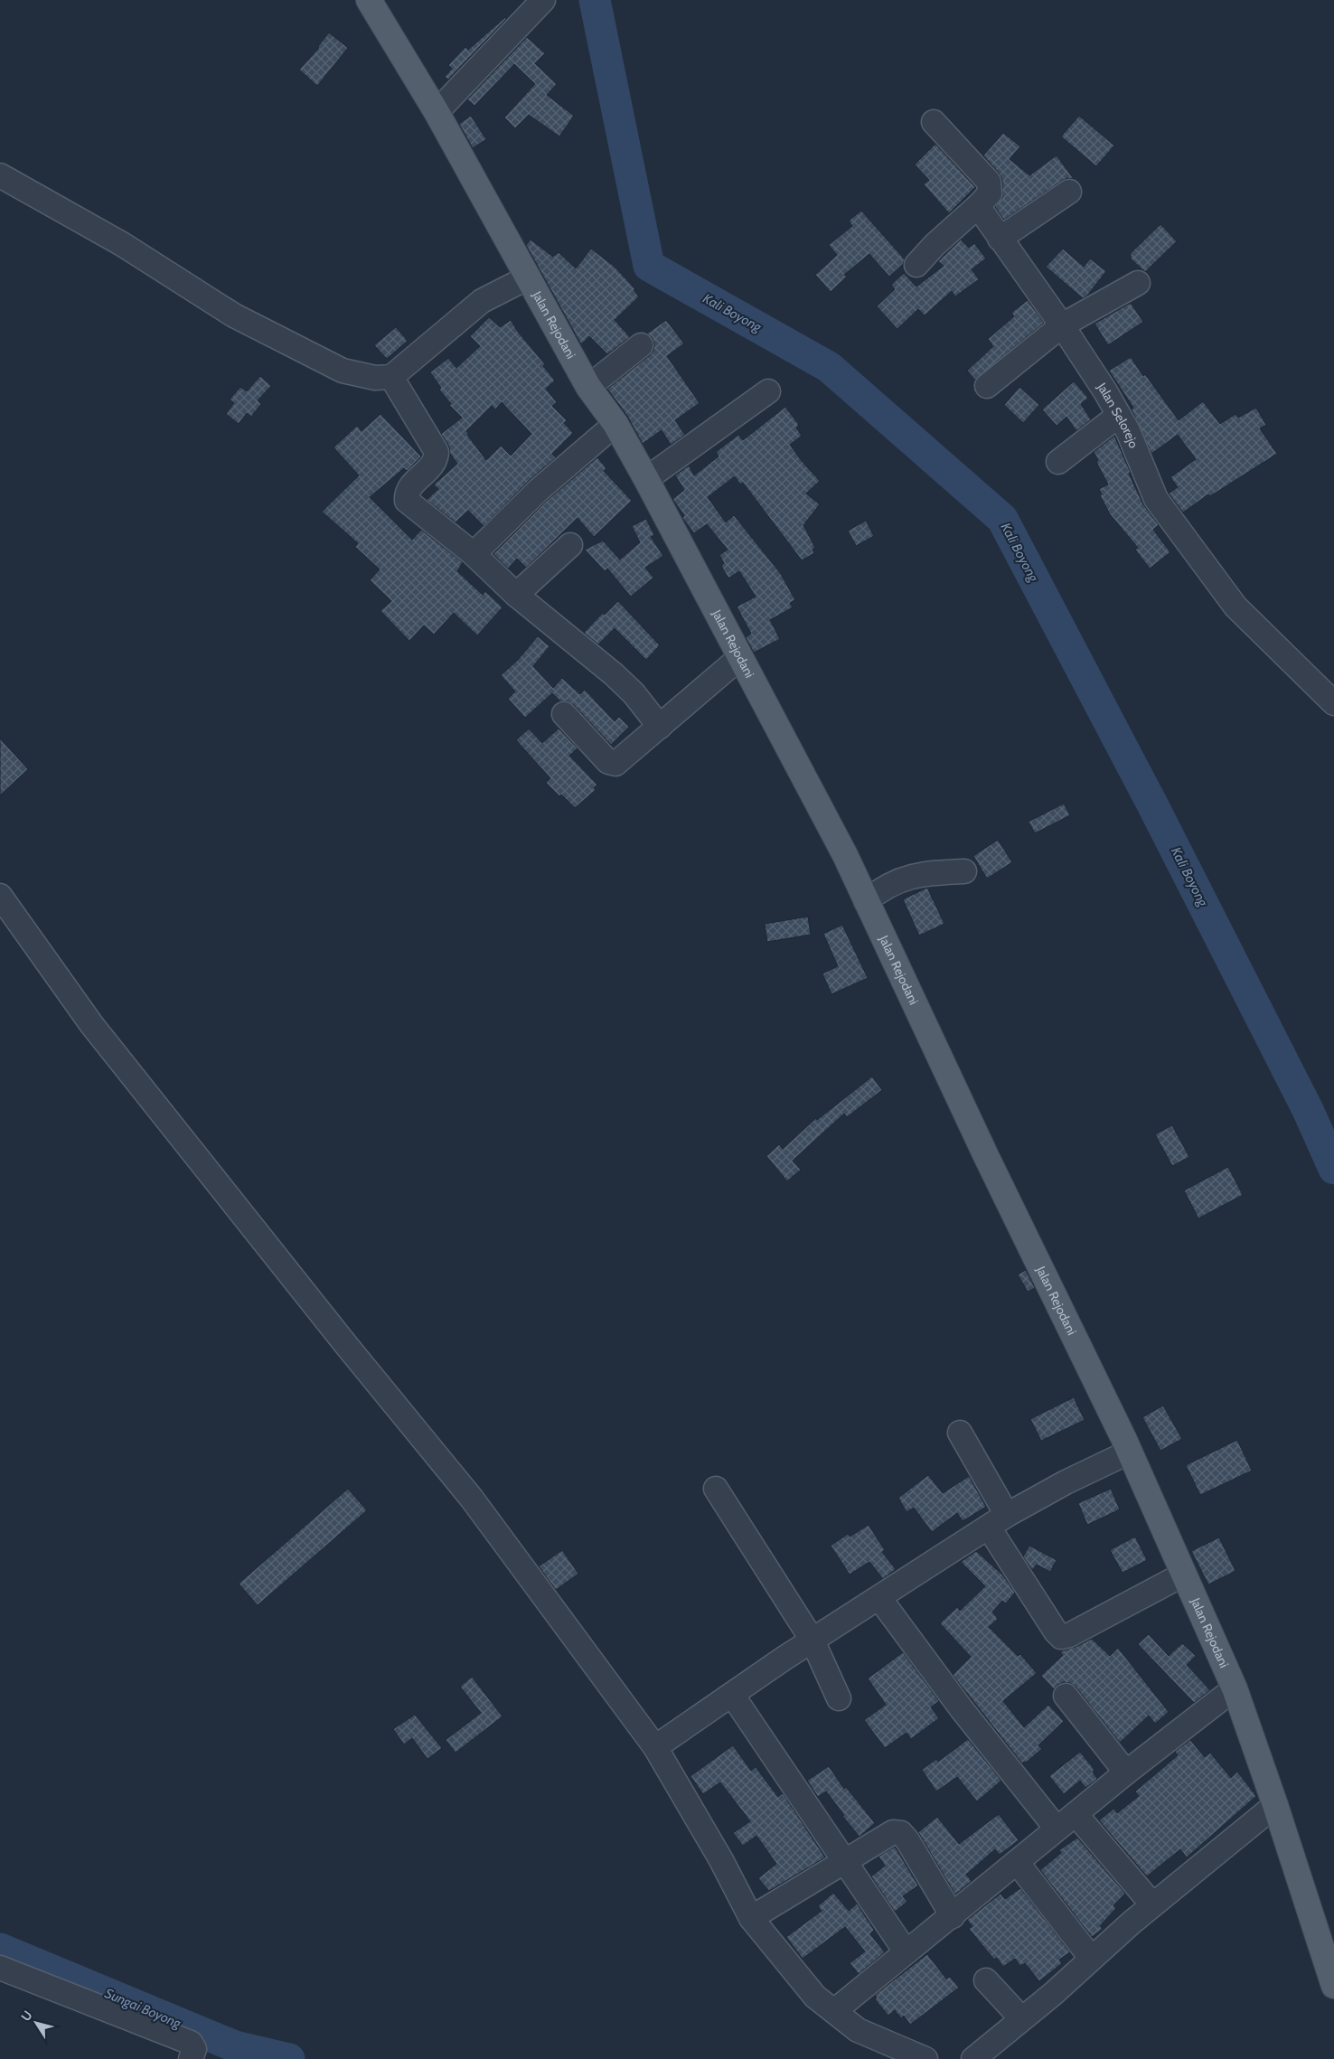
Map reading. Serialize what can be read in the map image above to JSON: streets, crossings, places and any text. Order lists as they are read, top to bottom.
{
  "streets": {
    "main road": ["Jalan Rejodani"],
    "street": ["Jalan Selorejo"]
  },
  "water": ["Kali Boyong", "Sungai Boyong"],
  "north": "top left"
}
